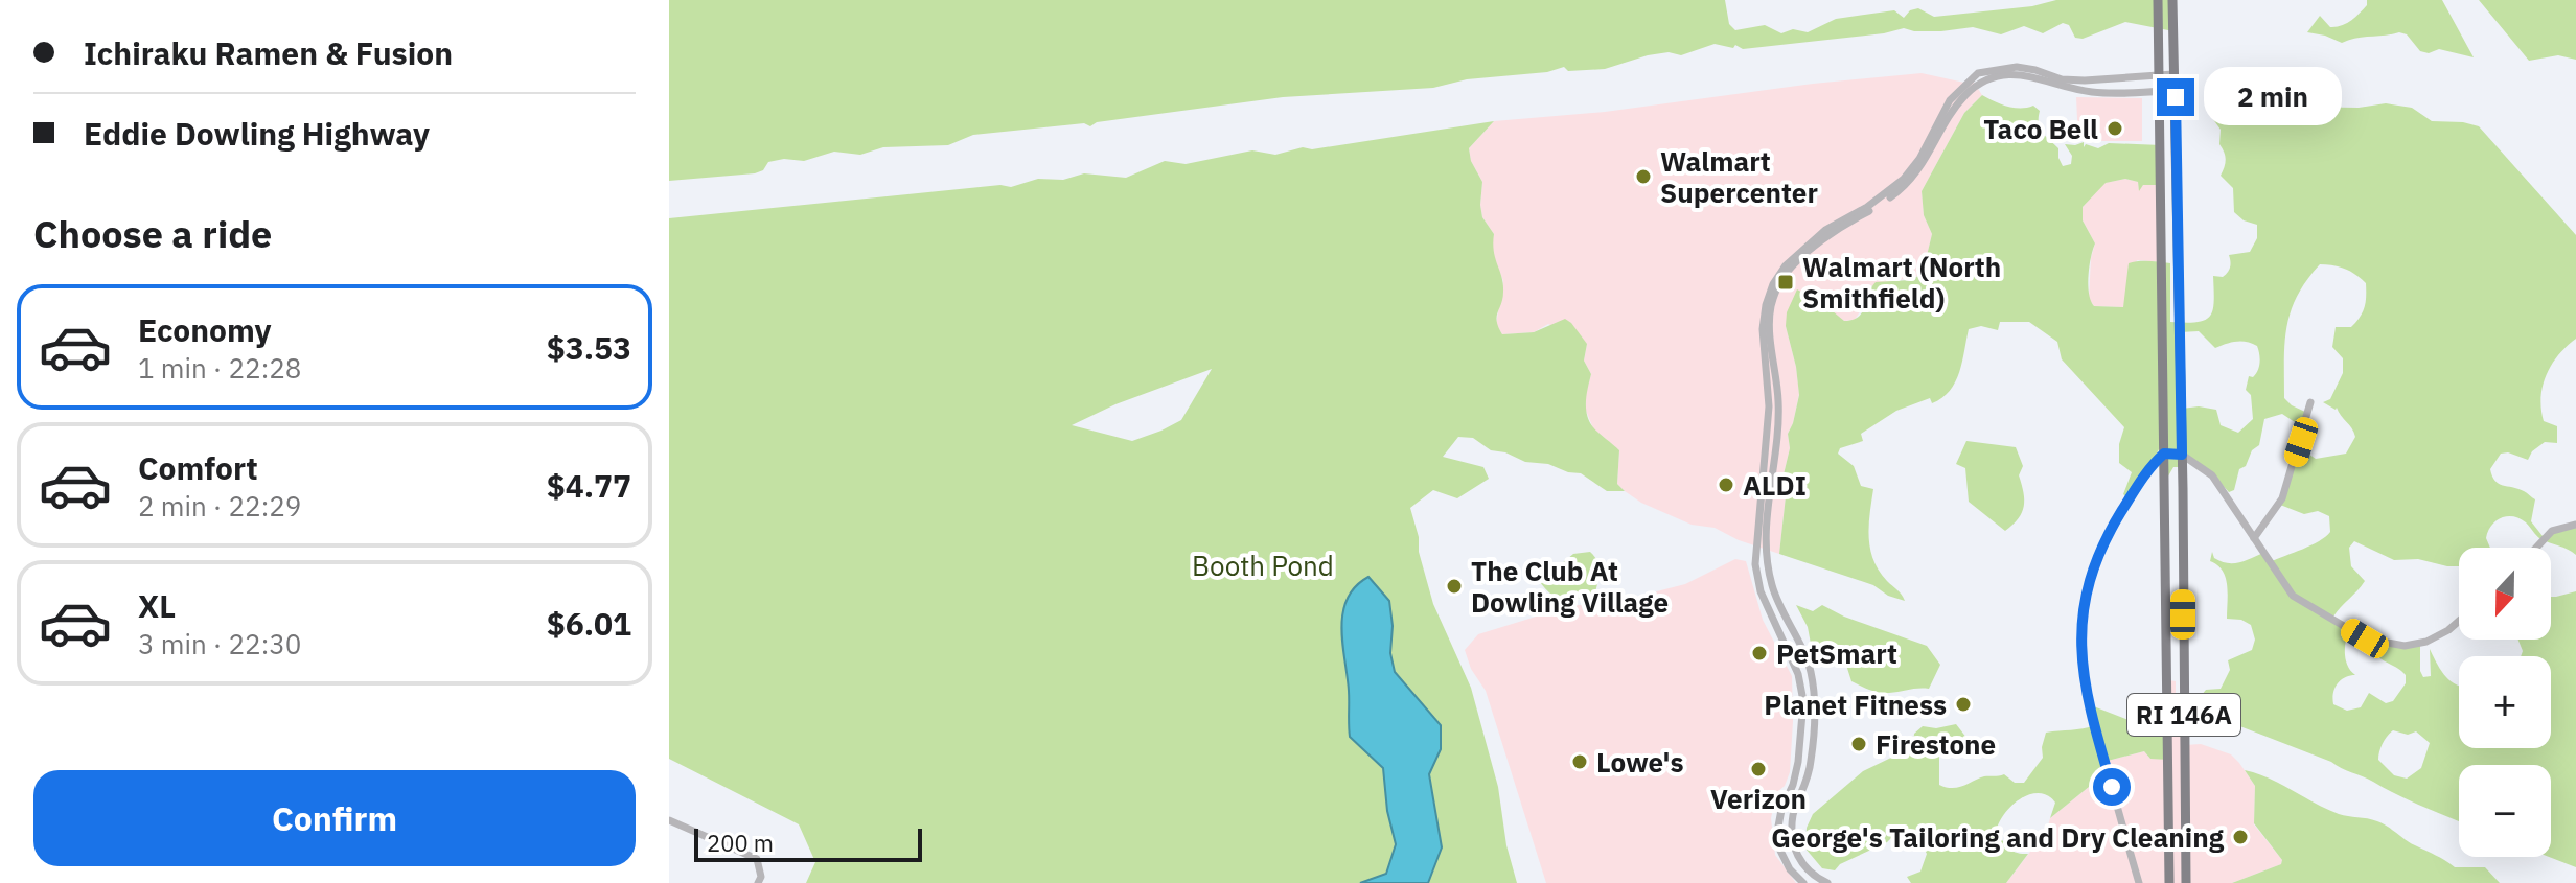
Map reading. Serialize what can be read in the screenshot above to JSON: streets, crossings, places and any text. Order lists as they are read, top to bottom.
{
  "streets": {
    "main road": ["RI 146A"]
  },
  "parks": ["Booth Pond"],
  "places": {
    "other": [
      "Taco Bell",
      "Walmart Supercenter",
      "ALDI",
      "The Club At Dowling Village",
      "PetSmart",
      "Planet Fitness",
      "Firestone",
      "Lowe's",
      "Verizon",
      "George's Tailoring and Dry Cleaning"
    ],
    "transit": ["Walmart (North Smithfield)"]
  },
  "scale_bar": "200 m",
  "north": "bottom",
  "page": {
    "banner": ["Ichiraku Ramen & Fusion", "Eddie Dowling Highway"],
    "bubble": "2 min",
    "heading": "Choose a ride",
    "list": [
      {
        "name": "Economy",
        "note": "1 min · 22:28",
        "value": "$3.53"
      },
      {
        "name": "Comfort",
        "note": "2 min · 22:29",
        "value": "$4.77"
      },
      {
        "name": "XL",
        "note": "3 min · 22:30",
        "value": "$6.01"
      }
    ],
    "map_buttons": ["+", "−"],
    "buttons": "Confirm",
    "scale": "200 m"
  }
}
